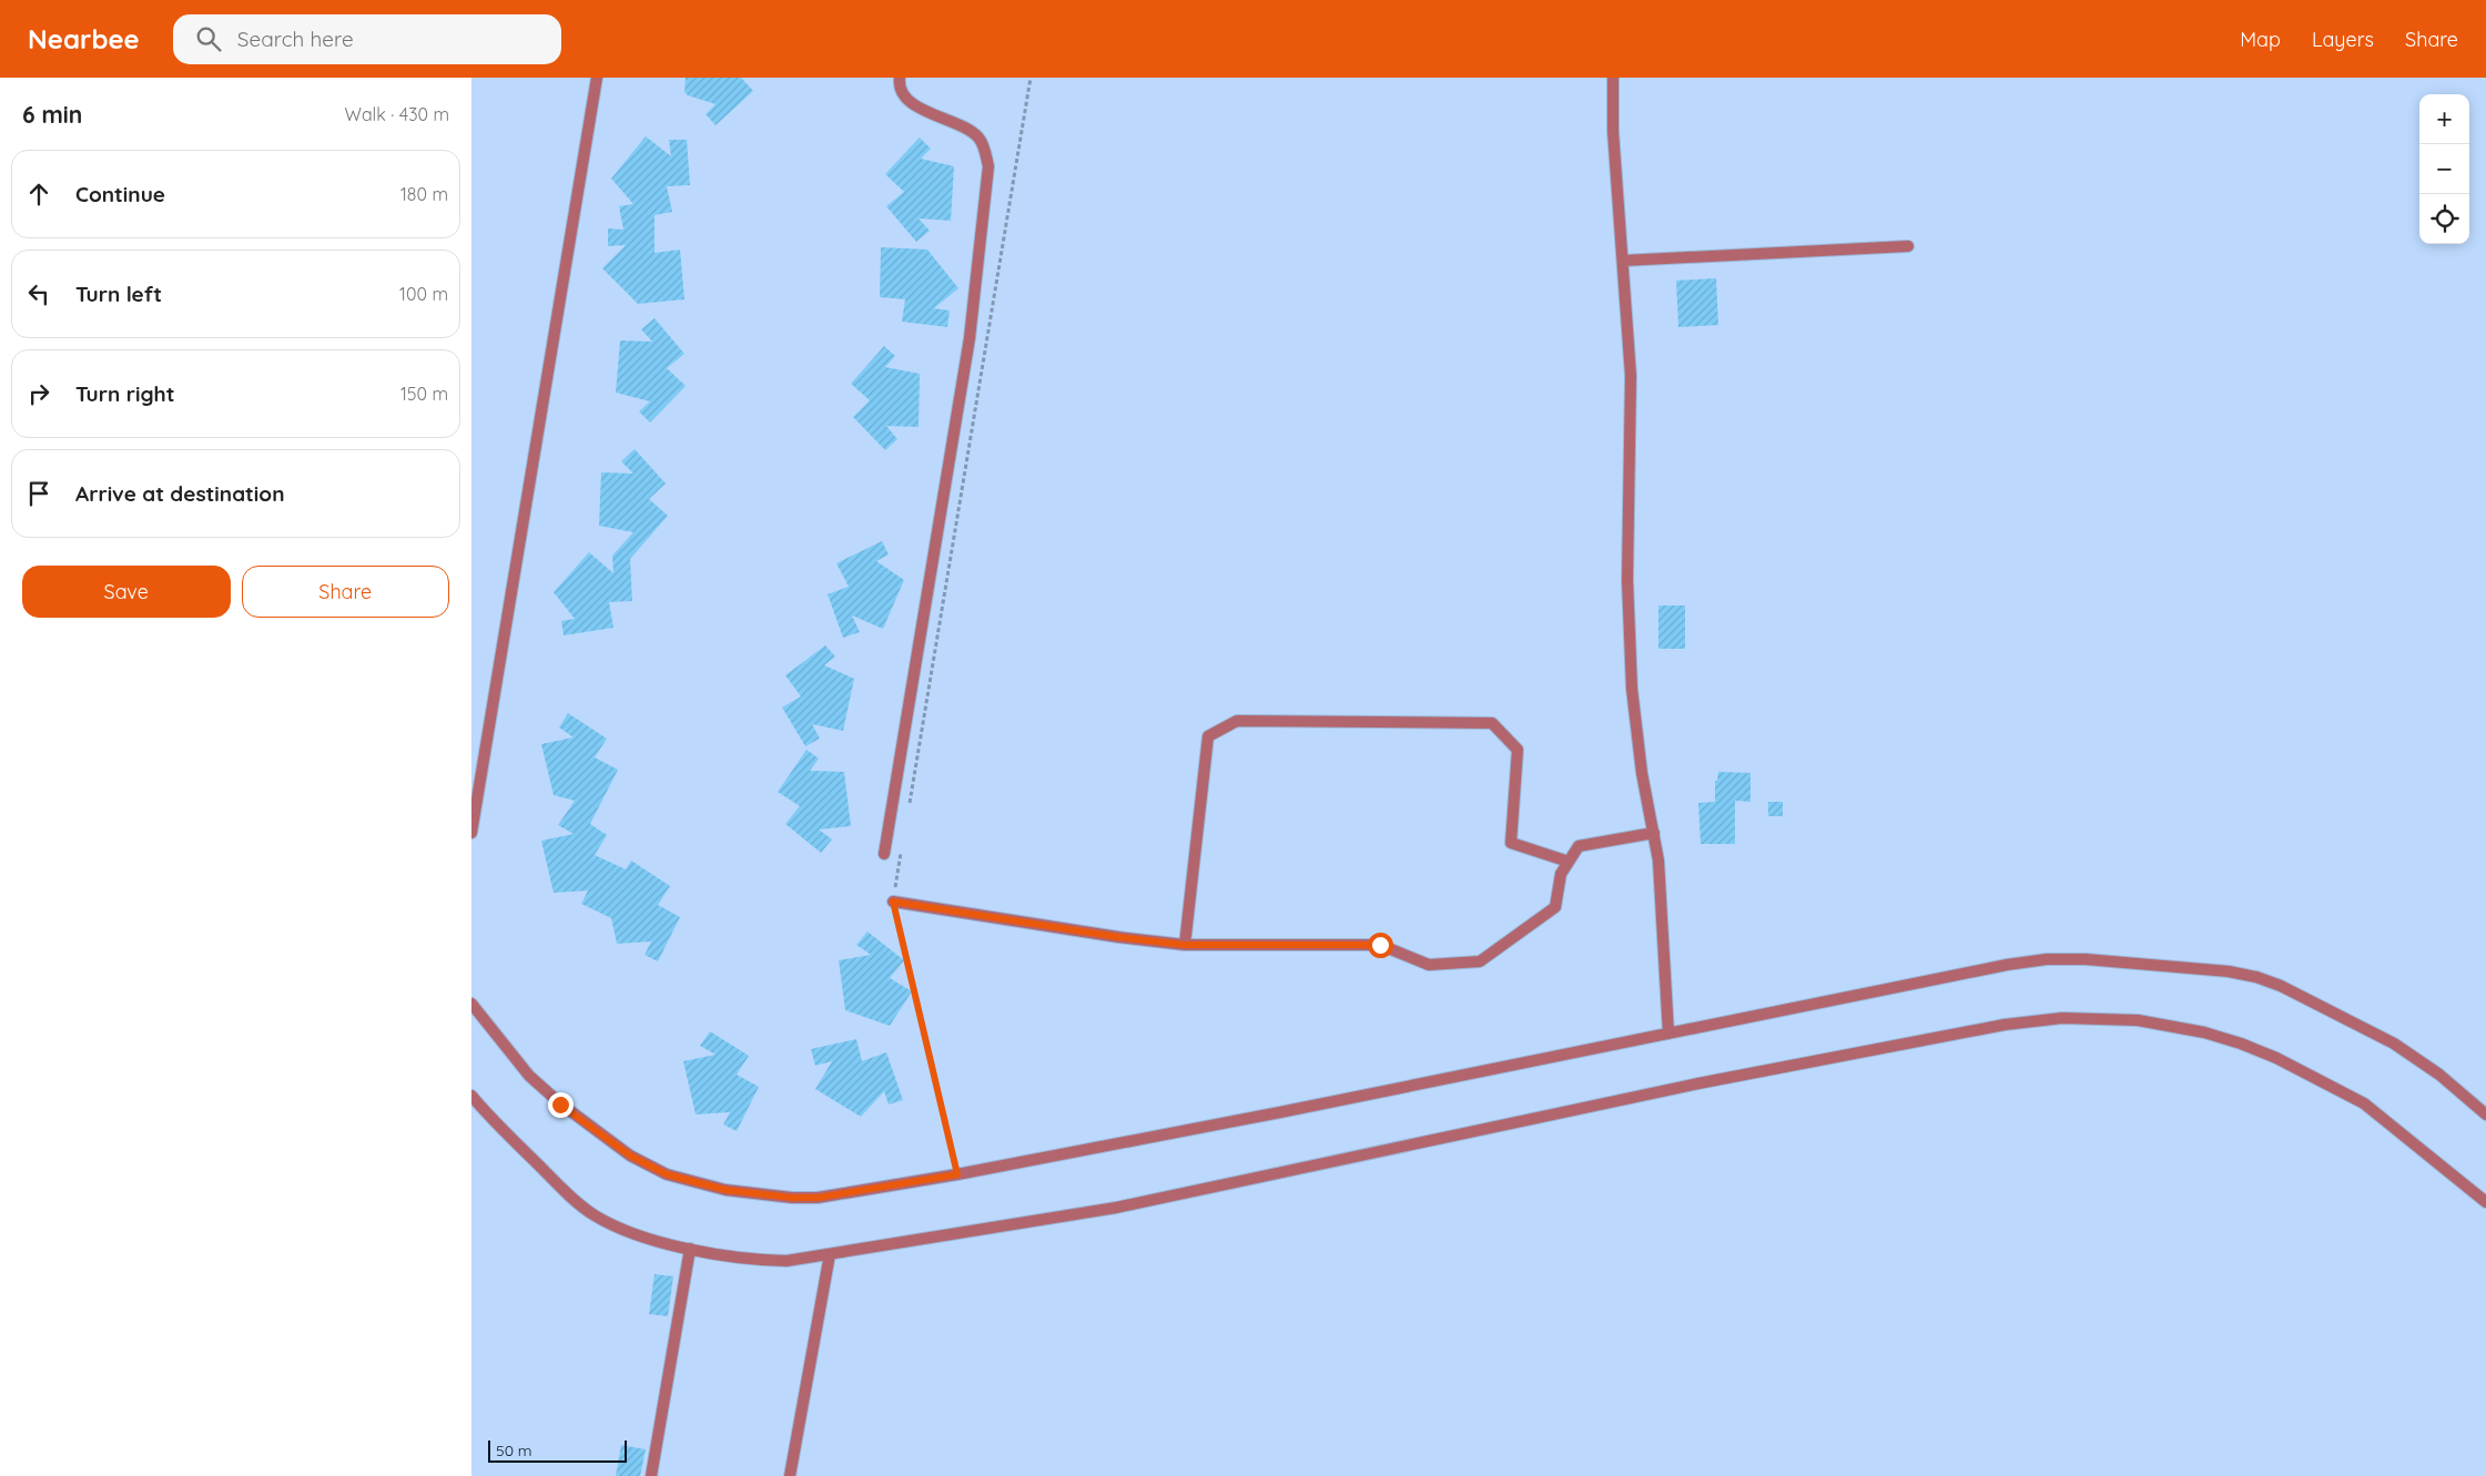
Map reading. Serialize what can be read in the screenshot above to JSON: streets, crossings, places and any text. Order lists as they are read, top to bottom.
{
  "scale_bar": "50 m",
  "page": {
    "header": "Nearbee",
    "search": "Search here",
    "nav": ["Map", "Layers", "Share"],
    "heading": ["6 min", "Walk · 430 m"],
    "map_buttons": ["+", "−"],
    "list": [
      ["Continue", "180 m"],
      ["Turn left", "100 m"],
      ["Turn right", "150 m"],
      "Arrive at destination"
    ],
    "buttons": ["Save", "Share"],
    "scale": "50 m"
  }
}
